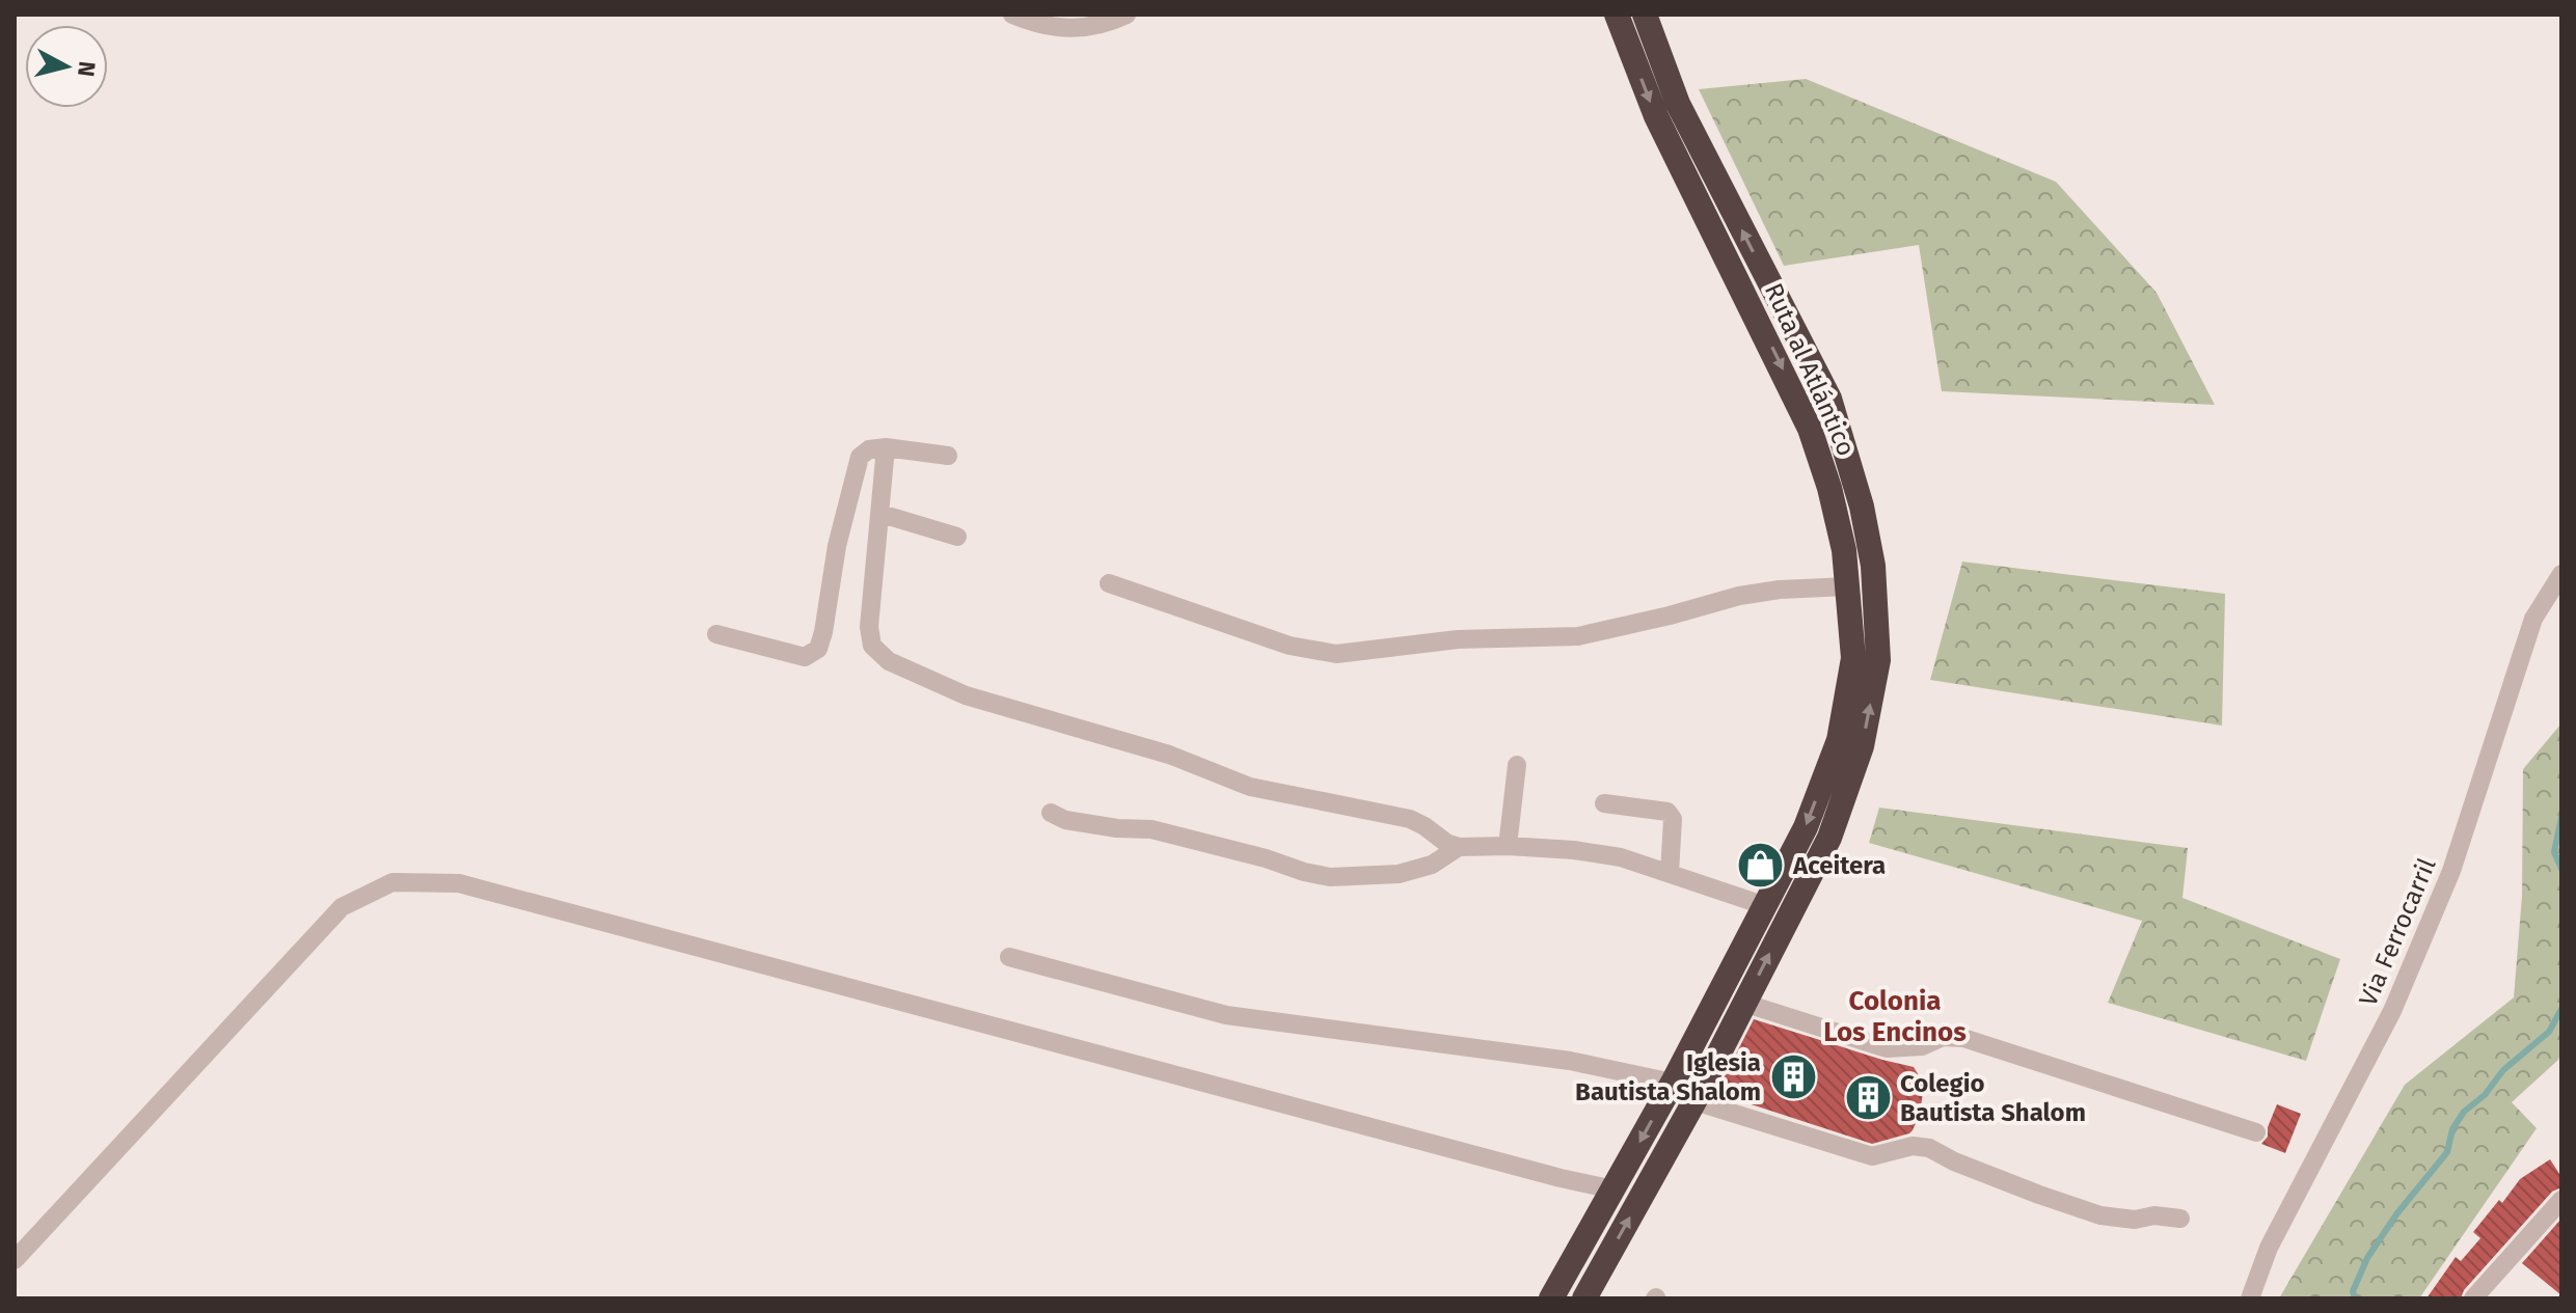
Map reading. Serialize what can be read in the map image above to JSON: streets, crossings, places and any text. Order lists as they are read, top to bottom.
{
  "streets": {
    "highway": ["Ruta al Atlántico"],
    "street": ["Via Ferrocarril"]
  },
  "districts": ["Colonia Los Encinos"],
  "places": {
    "shop": ["Aceitera"],
    "building": ["Iglesia Bautista Shalom", "Colegio Bautista Shalom"]
  },
  "north": "right"
}
